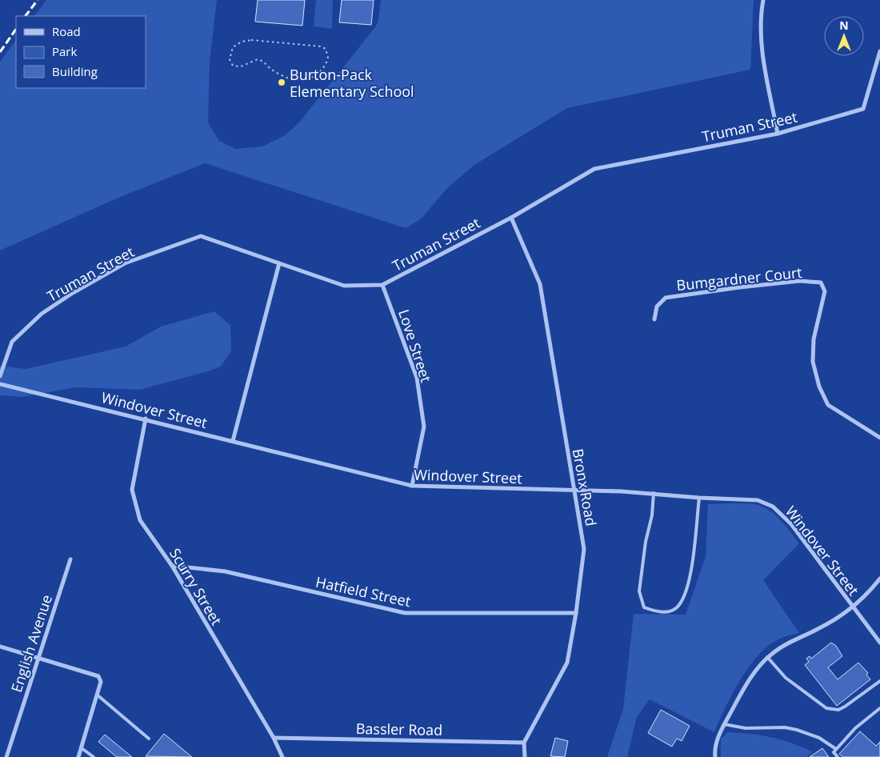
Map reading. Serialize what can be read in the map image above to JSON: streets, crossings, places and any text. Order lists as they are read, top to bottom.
{
  "streets": {
    "street": [
      "Truman Street",
      "Bumgardner Court",
      "Love Street",
      "Windover Street",
      "Bronx Road",
      "Scurry Street",
      "Hatfield Street",
      "English Avenue",
      "Bassler Road"
    ]
  },
  "crossings": [
    ["Truman Street", "Love Street"],
    ["Truman Street", "Bronx Road"],
    ["Love Street", "Windover Street"],
    ["Windover Street", "Bronx Road"],
    ["Windover Street", "Scurry Street"],
    ["Bronx Road", "Hatfield Street"],
    ["Bronx Road", "Bassler Road"],
    ["Scurry Street", "Hatfield Street"],
    ["Scurry Street", "Bassler Road"]
  ],
  "places": ["Burton-Pack Elementary School"],
  "legend": ["Road", "Park", "Building"],
  "north": "top"
}
